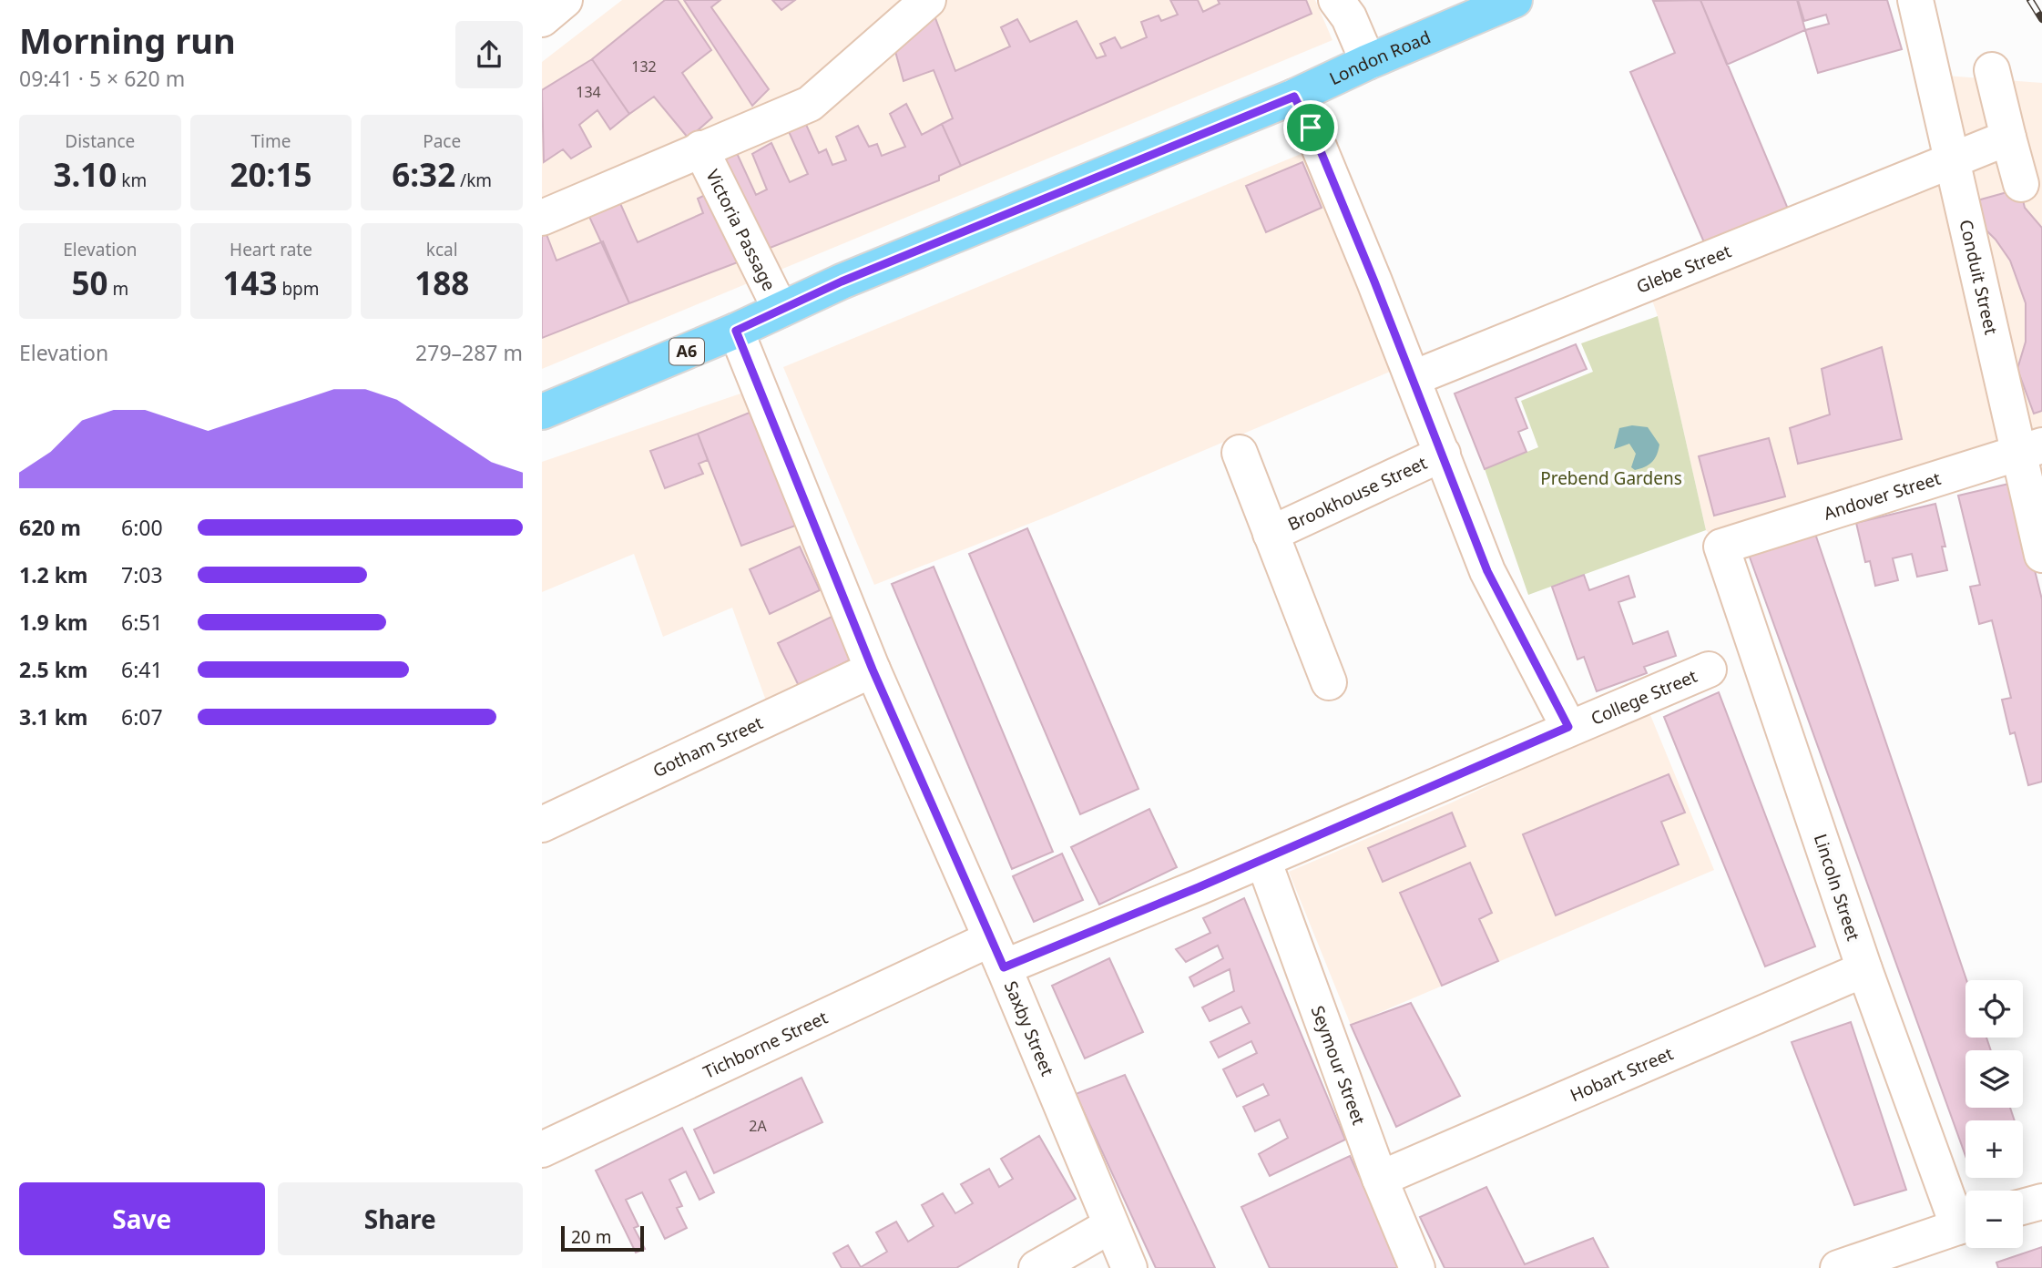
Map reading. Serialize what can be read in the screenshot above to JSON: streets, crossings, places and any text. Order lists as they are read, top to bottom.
{
  "streets": {
    "main road": ["London Road", "A6"],
    "street": [
      "Victoria Passage",
      "Glebe Street",
      "Conduit Street",
      "Brookhouse Street",
      "Andover Street",
      "College Street",
      "Gotham Street",
      "Lincoln Street",
      "Saxby Street",
      "Tichborne Street",
      "Seymour Street",
      "Hobart Street"
    ]
  },
  "crossings": [
    ["London Road", "Victoria Passage"],
    ["London Road", "Saxby Street"],
    ["Glebe Street", "Conduit Street"],
    ["Conduit Street", "Andover Street"],
    ["Andover Street", "Lincoln Street"],
    ["College Street", "Tichborne Street"],
    ["College Street", "Seymour Street"],
    ["Gotham Street", "Saxby Street"],
    ["Lincoln Street", "Hobart Street"],
    ["Saxby Street", "Tichborne Street"],
    ["Seymour Street", "Hobart Street"]
  ],
  "parks": ["Prebend Gardens"],
  "house_numbers": ["132", "134", "2A"],
  "scale_bar": "20 m",
  "page": {
    "heading": ["Morning run", "09:41 · 5 × 620 m"],
    "stats": [
      ["Distance", "3.10 km"],
      ["Time", "20:15"],
      ["Pace", "6:32 /km"],
      ["Elevation", "50 m"],
      ["Heart rate", "143 bpm"],
      ["kcal", "188"]
    ],
    "chart": ["Elevation", "279–287 m"],
    "list": [
      {
        "name": "620 m",
        "note": "6:00"
      },
      {
        "name": "1.2 km",
        "note": "7:03"
      },
      {
        "name": "1.9 km",
        "note": "6:51"
      },
      {
        "name": "2.5 km",
        "note": "6:41"
      },
      {
        "name": "3.1 km",
        "note": "6:07"
      }
    ],
    "map_buttons": ["+", "−"],
    "buttons": ["Save", "Share"],
    "scale": "20 m"
  }
}
